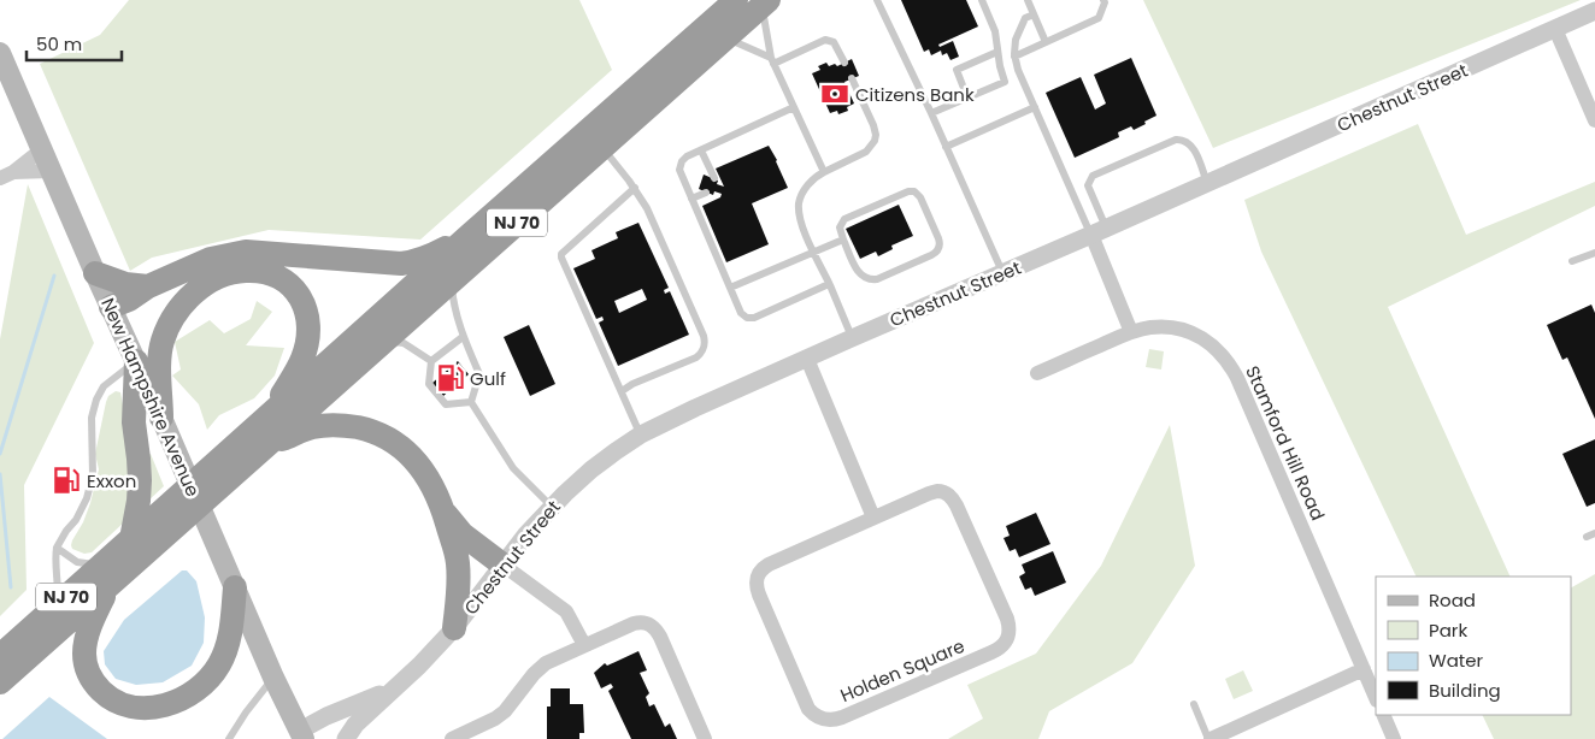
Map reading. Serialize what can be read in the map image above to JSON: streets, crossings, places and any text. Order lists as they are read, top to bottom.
{
  "streets": {
    "highway": ["NJ 70"],
    "main road": ["New Hampshire Avenue"],
    "street": ["Chestnut Street", "Stamford Hill Road", "Holden Square"]
  },
  "crossings": [
    ["Chestnut Street", "New Hampshire Avenue"],
    ["NJ 70", "New Hampshire Avenue"]
  ],
  "places": {
    "bank": ["Citizens Bank"],
    "fuel station": ["Gulf", "Exxon"]
  },
  "legend": [
    "Road",
    "Park",
    "Water",
    "Building"
  ],
  "scale_bar": "50 m"
}
